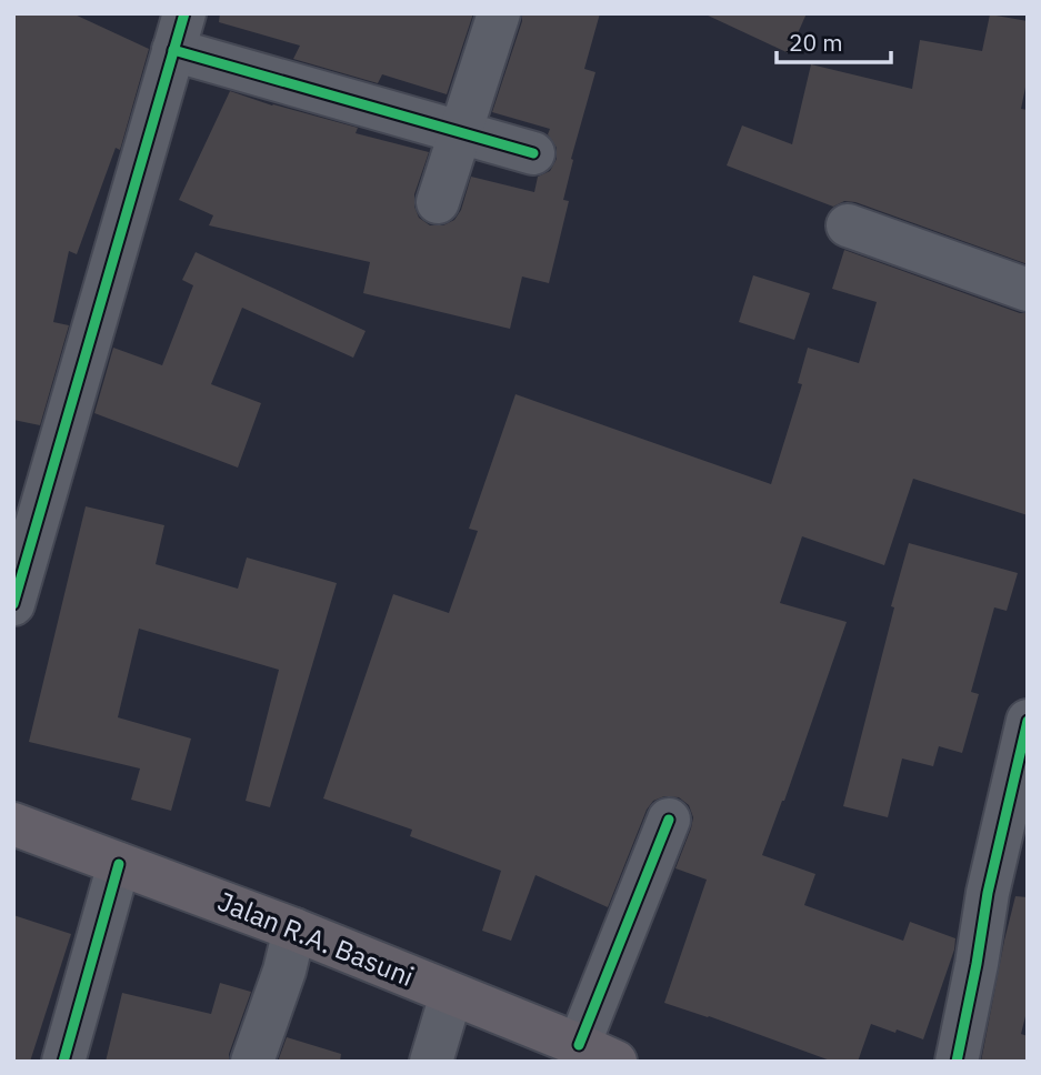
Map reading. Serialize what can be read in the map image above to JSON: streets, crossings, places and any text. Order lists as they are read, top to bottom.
{
  "streets": {
    "main road": ["Jalan R.A. Basuni"]
  },
  "scale_bar": "20 m"
}
